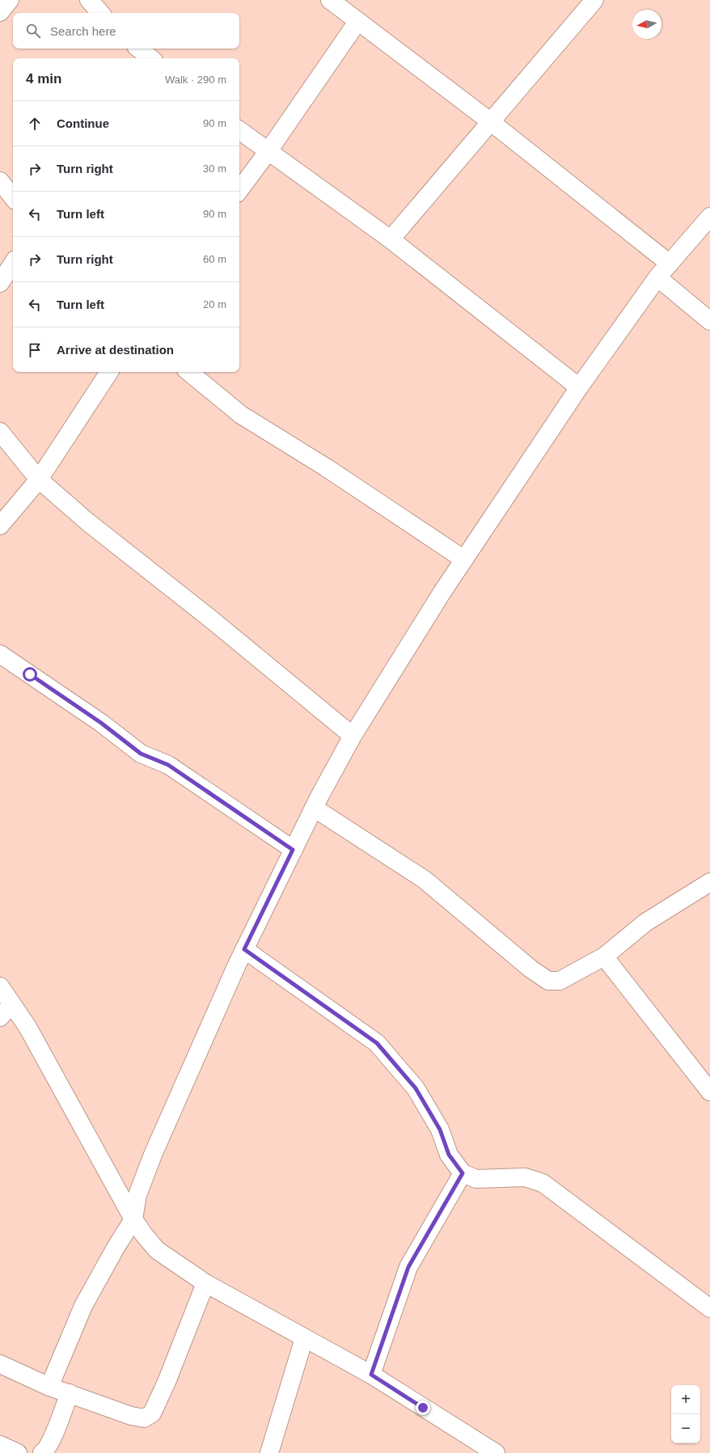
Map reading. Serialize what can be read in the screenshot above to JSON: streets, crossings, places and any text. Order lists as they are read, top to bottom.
{
  "north": "left",
  "page": {
    "search": "Search here",
    "heading": ["4 min", "Walk · 290 m"],
    "list": [
      ["Continue", "90 m"],
      ["Turn right", "30 m"],
      ["Turn left", "90 m"],
      ["Turn right", "60 m"],
      ["Turn left", "20 m"],
      "Arrive at destination"
    ],
    "map_buttons": ["+", "−"]
  }
}
